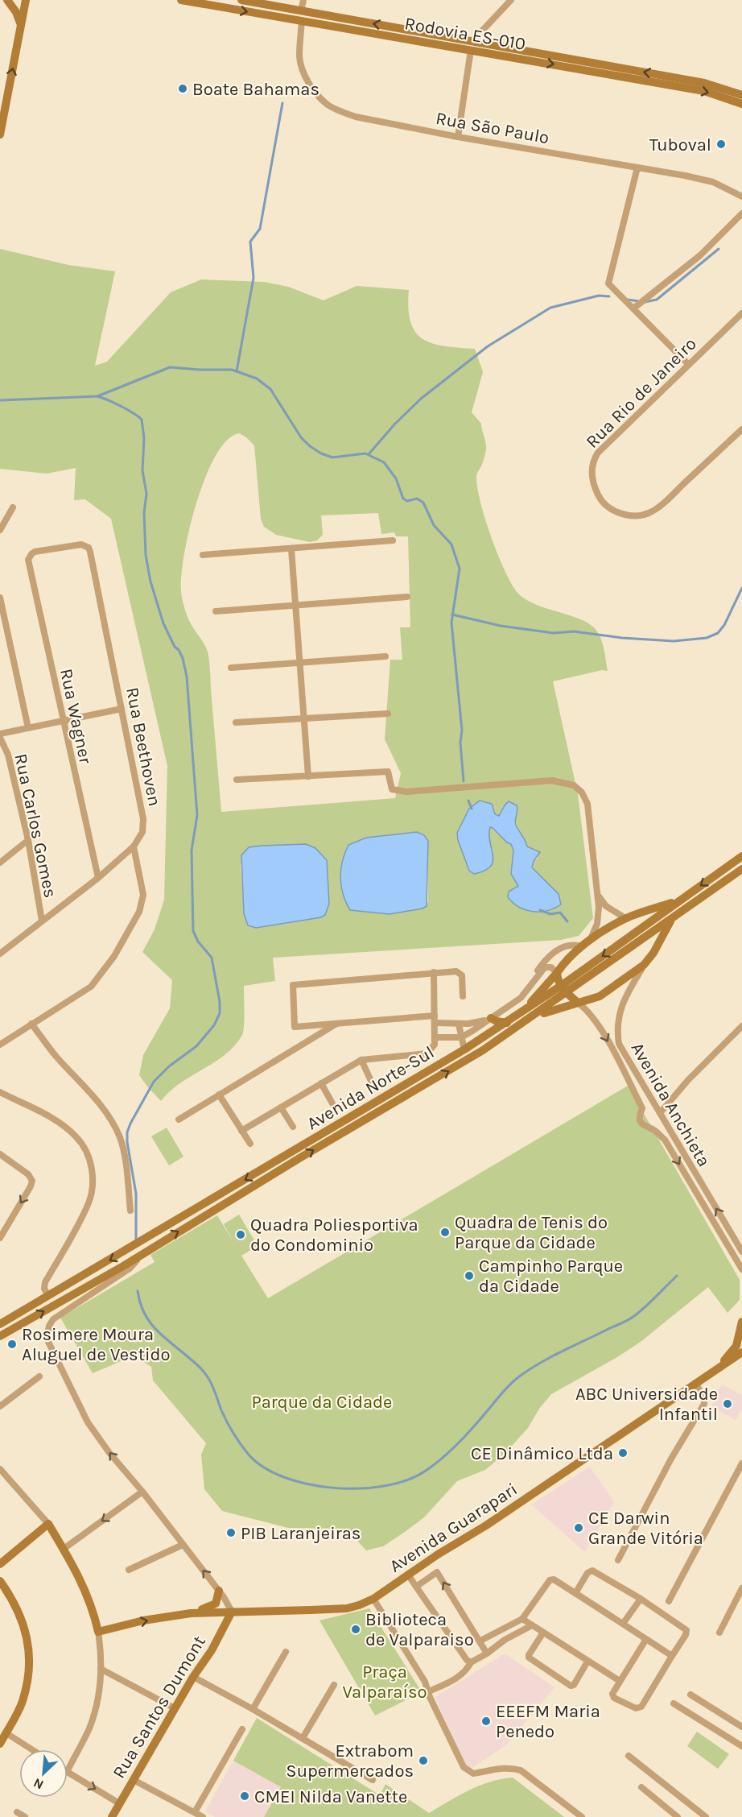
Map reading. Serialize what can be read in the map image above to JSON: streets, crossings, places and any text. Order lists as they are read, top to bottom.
{
  "streets": {
    "main road": [
      "Rodovia ES-010",
      "Avenida Norte-Sul",
      "Avenida Guarapari",
      "Rua Santos Dumont"
    ],
    "street": [
      "Rua São Paulo",
      "Rua Rio de Janeiro",
      "Rua Wagner",
      "Rua Beethoven",
      "Rua Carlos Gomes",
      "Avenida Anchieta"
    ]
  },
  "crossings": [
    ["Rodovia ES-010", "Rua São Paulo"],
    ["Rua Wagner", "Rua Beethoven"],
    ["Rua Beethoven", "Rua Carlos Gomes"],
    ["Avenida Guarapari", "Rua Santos Dumont"]
  ],
  "parks": ["Parque da Cidade", "Praça Valparaíso"],
  "places": [
    "Boate Bahamas",
    "Tuboval",
    "Quadra de Tenis do Parque da Cidade",
    "Quadra Poliesportiva do Condominio",
    "Campinho Parque da Cidade",
    "Rosimere Moura Aluguel de Vestido",
    "ABC Universidade Infantil",
    "CE Dinâmico Ltda",
    "CE Darwin Grande Vitória",
    "PIB Laranjeiras",
    "Biblioteca de Valparaiso",
    "EEEFM Maria Penedo",
    "Extrabom Supermercados",
    "CMEI Nilda Vanette"
  ],
  "north": "bottom left"
}
